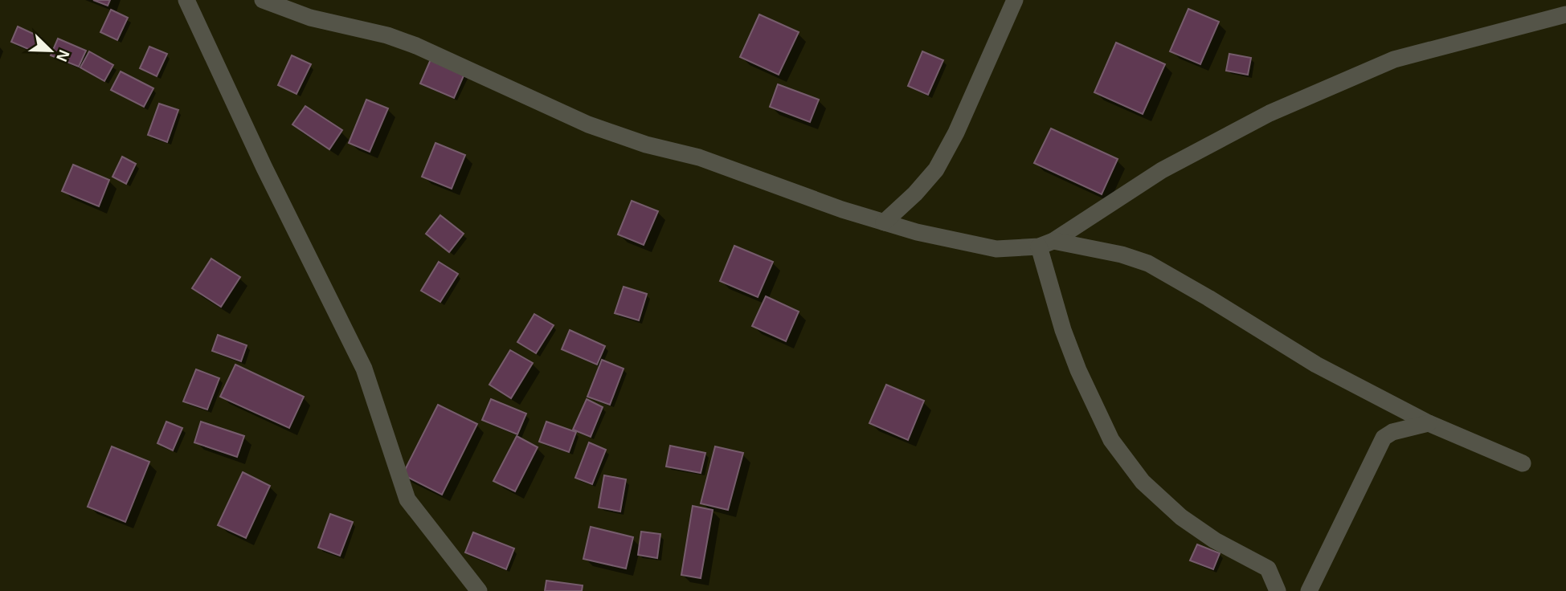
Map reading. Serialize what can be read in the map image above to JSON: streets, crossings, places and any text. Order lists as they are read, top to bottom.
{
  "north": "bottom right"
}
